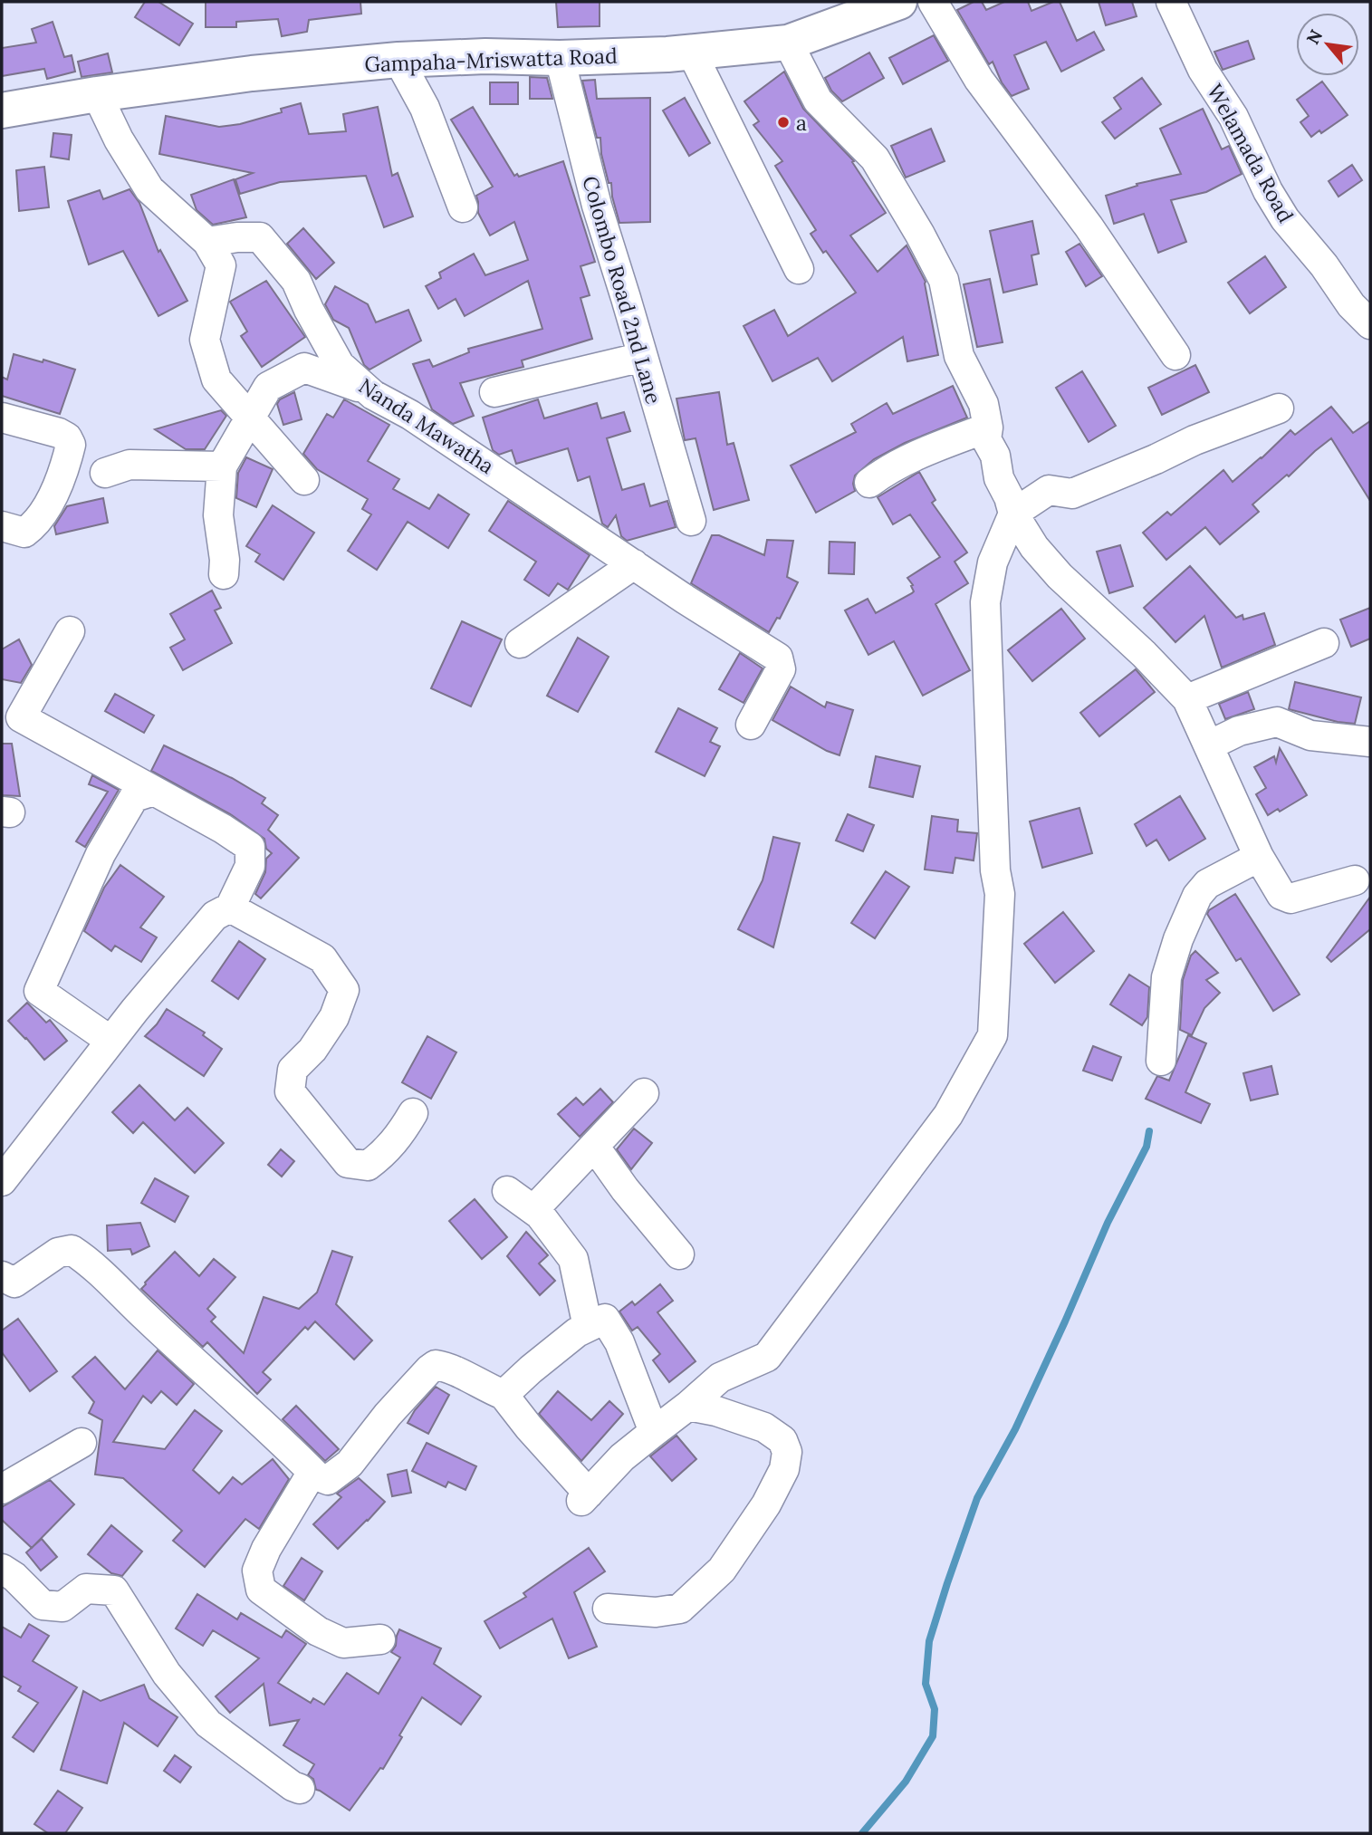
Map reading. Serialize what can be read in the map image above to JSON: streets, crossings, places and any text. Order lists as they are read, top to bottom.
{
  "streets": {
    "main road": ["Gampaha-Mriswatta Road"],
    "street": ["Welamada Road", "Colombo Road 2nd Lane", "Nanda Mawatha"]
  },
  "crossings": [
    ["Gampaha-Mriswatta Road", "Colombo Road 2nd Lane"]
  ],
  "places": ["a"],
  "north": "top left"
}
